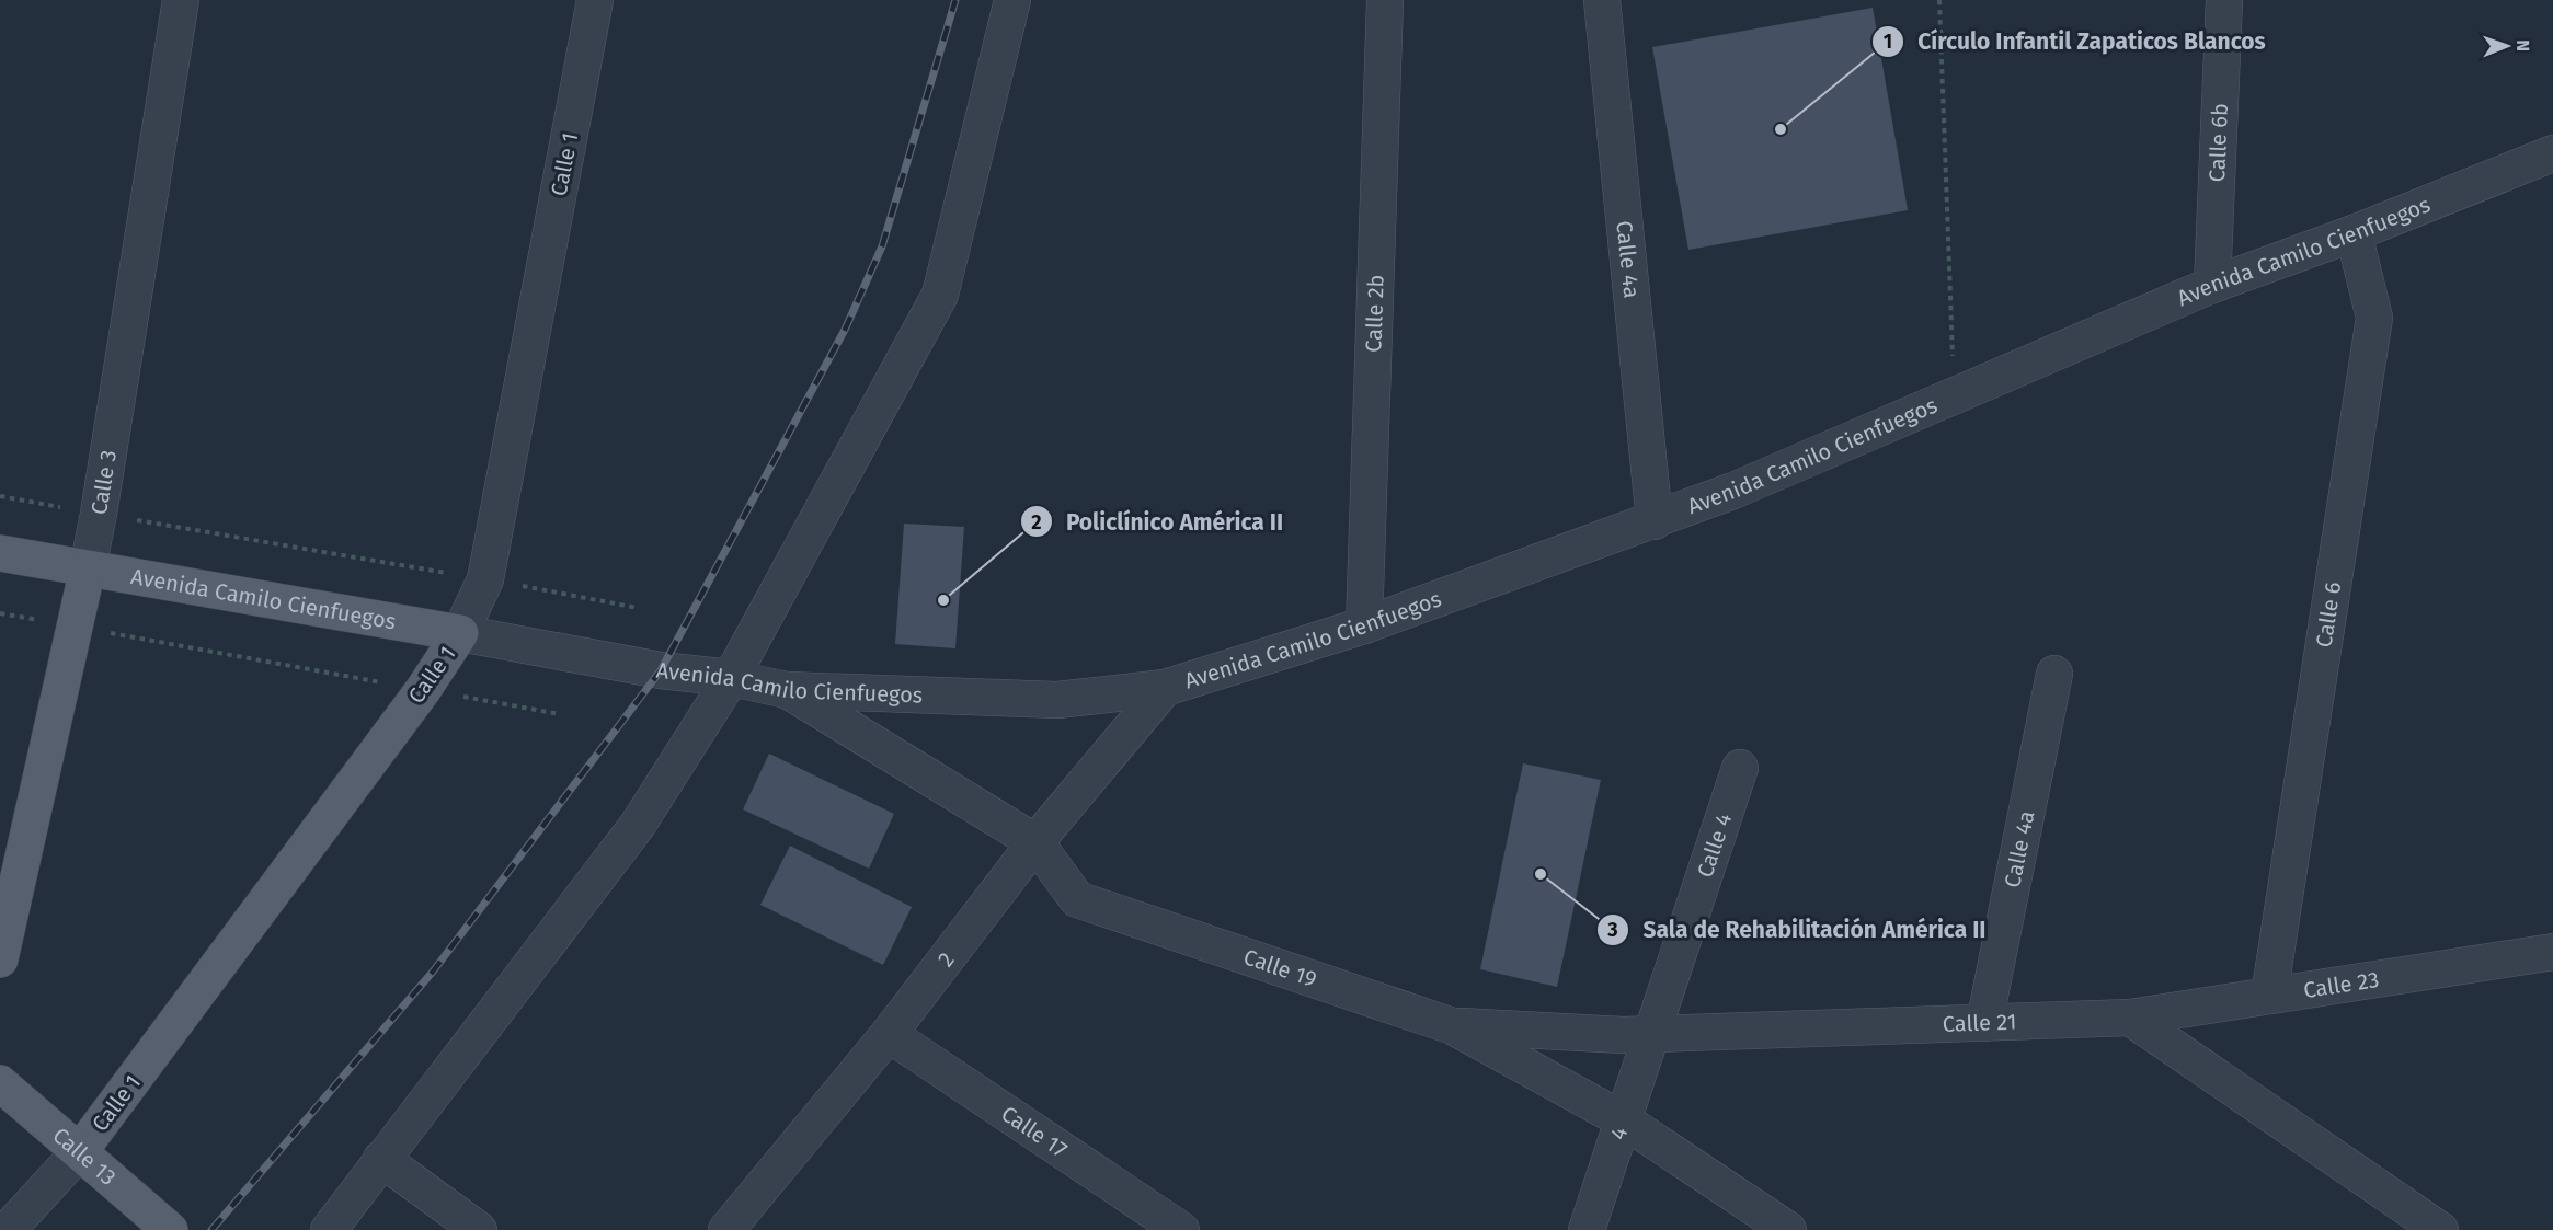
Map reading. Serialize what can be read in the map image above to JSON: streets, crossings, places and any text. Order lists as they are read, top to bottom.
{
  "streets": {
    "main road": [
      "Calle 1",
      "Avenida Camilo Cienfuegos",
      "Calle 3",
      "Calle 13"
    ],
    "street": [
      "Calle 6b",
      "Calle 4a",
      "Calle 2b",
      "Calle 6",
      "Calle 4",
      "2",
      "Calle 19",
      "Calle 23",
      "Calle 21",
      "Calle 17",
      "4"
    ]
  },
  "crossings": [
    ["Calle 6b", "Avenida Camilo Cienfuegos"],
    ["Calle 1", "Avenida Camilo Cienfuegos"],
    ["Calle 1", "Calle 13"],
    ["Avenida Camilo Cienfuegos", "Calle 4a"],
    ["Avenida Camilo Cienfuegos", "Calle 2b"],
    ["Avenida Camilo Cienfuegos", "Calle 3"],
    ["Avenida Camilo Cienfuegos", "Calle 6"],
    ["Avenida Camilo Cienfuegos", "2"],
    ["Avenida Camilo Cienfuegos", "Calle 19"],
    ["Calle 4a", "Calle 21"],
    ["Calle 6", "Calle 23"],
    ["Calle 4", "Calle 21"],
    ["Calle 4", "4"],
    ["2", "Calle 19"],
    ["2", "Calle 17"],
    ["Calle 19", "Calle 21"],
    ["Calle 19", "4"],
    ["Calle 23", "Calle 21"],
    ["Calle 21", "4"]
  ],
  "places": ["Círculo Infantil Zapaticos Blancos", "Policlínico América II", "Sala de Rehabilitación América II"],
  "north": "right"
}
